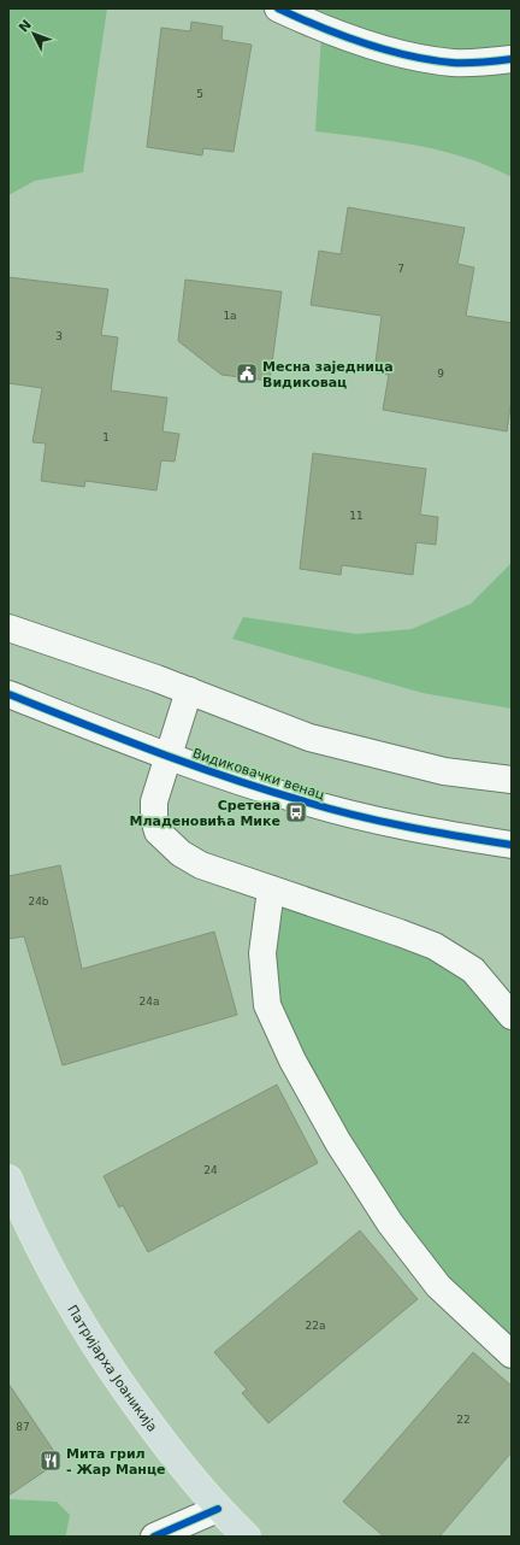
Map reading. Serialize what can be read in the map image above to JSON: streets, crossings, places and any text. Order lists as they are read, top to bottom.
{
  "streets": {
    "main road": ["Патријарха Јоаникија"],
    "street": ["Видиковачки венац"]
  },
  "places": {
    "public building": ["Месна заједница Видиковац"],
    "bus stop": ["Сретена Младеновића Мике"],
    "restaurant": ["Мита грил - Жар Манце"]
  },
  "house_numbers": [
    "5",
    "7",
    "1a",
    "3",
    "9",
    "1",
    "11",
    "24b",
    "24a",
    "24",
    "22a",
    "22",
    "87"
  ],
  "north": "top left"
}
